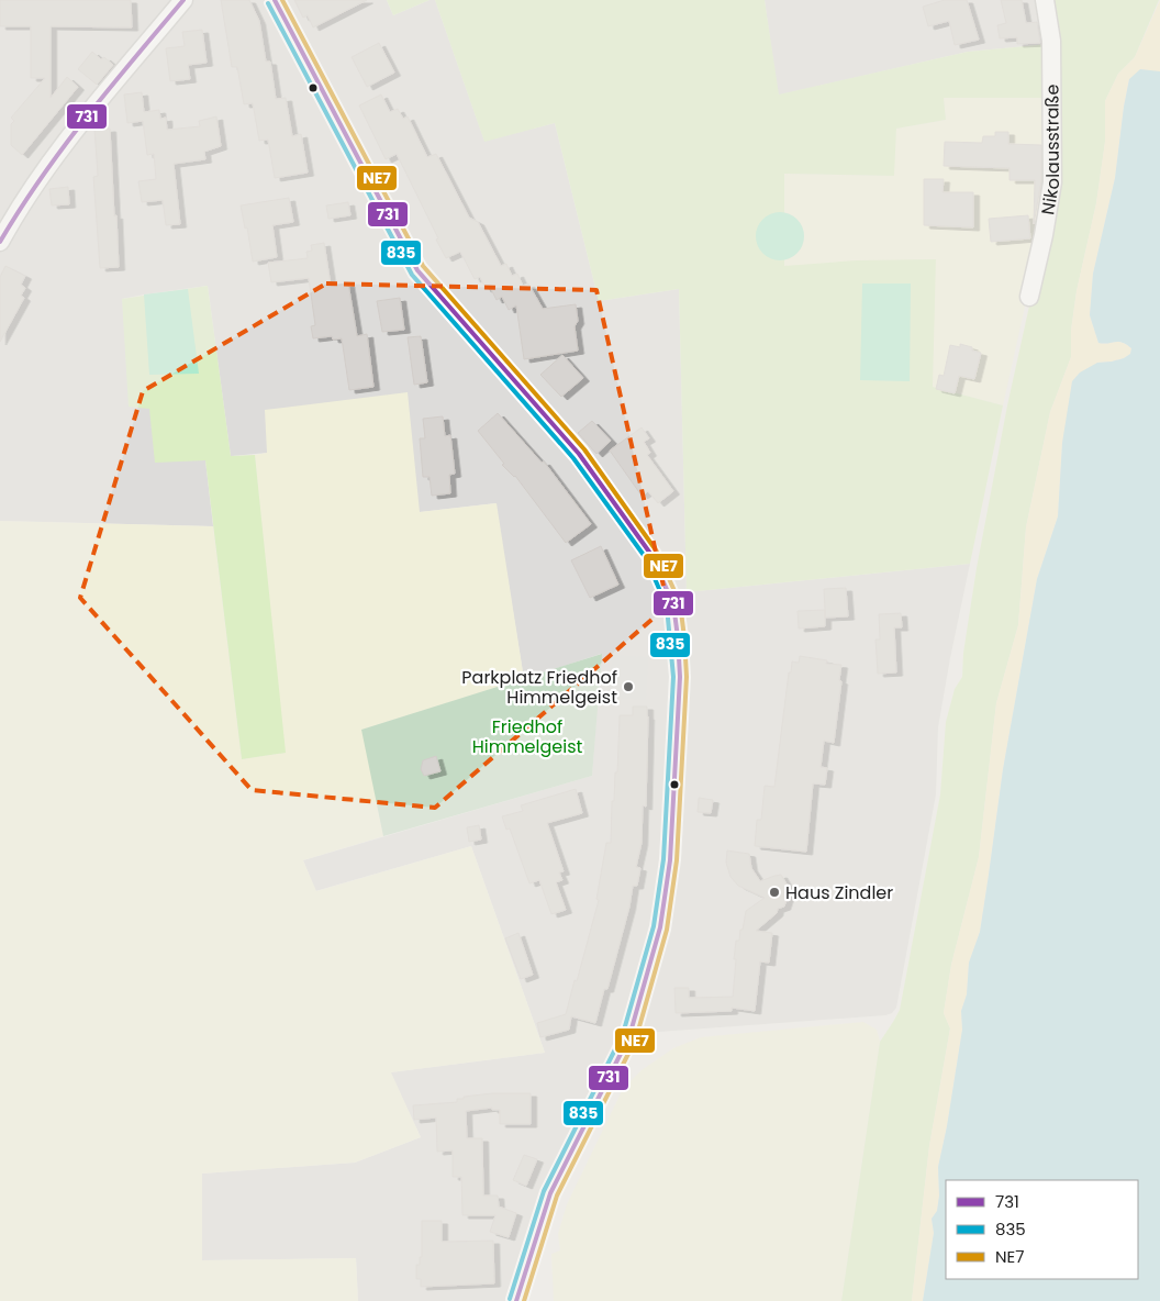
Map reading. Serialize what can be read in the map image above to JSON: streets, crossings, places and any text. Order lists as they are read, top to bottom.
{
  "streets": {
    "street": ["Nikolausstraße"]
  },
  "parks": ["Friedhof Himmelgeist"],
  "places": ["Parkplatz Friedhof Himmelgeist", "Haus Zindler"],
  "lines": ["transit line 731", "transit line NE7", "transit line 835"],
  "legend": ["731", "835", "NE7"]
}
